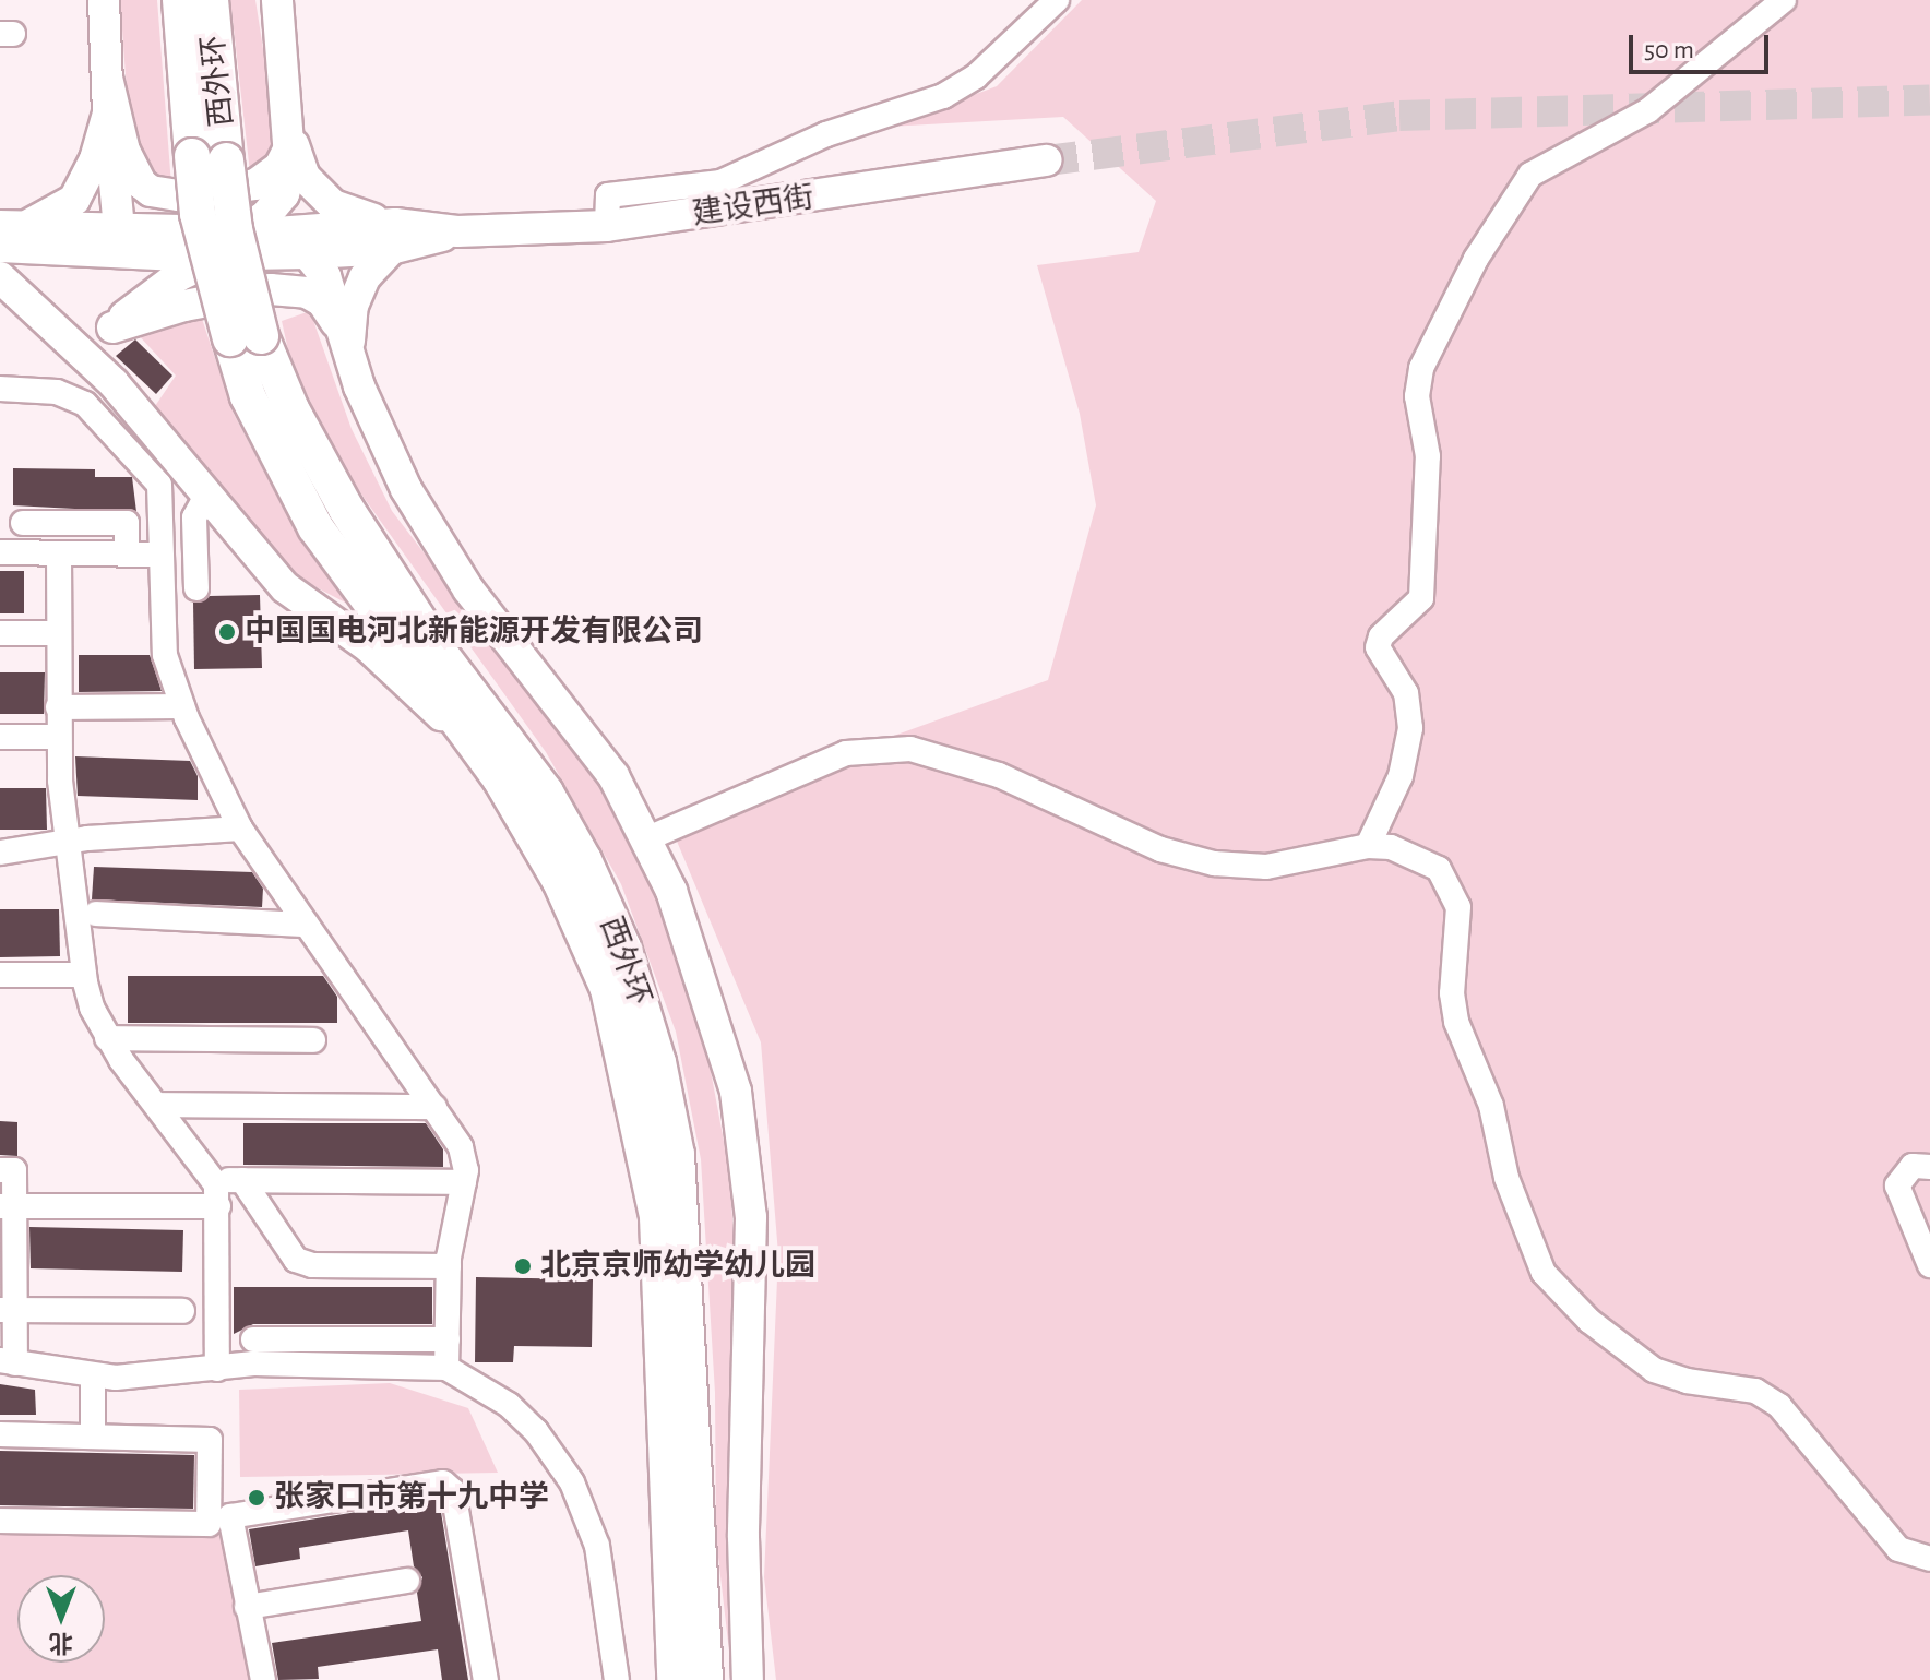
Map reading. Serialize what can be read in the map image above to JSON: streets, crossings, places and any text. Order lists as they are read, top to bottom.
{
  "streets": {
    "highway": ["西外环"],
    "main road": ["建设西街"]
  },
  "places": ["中国国电河北新能源开发有限公司", "北京京师幼学幼儿园", "张家口市第十九中学"],
  "scale_bar": "50 m",
  "north": "bottom"
}
